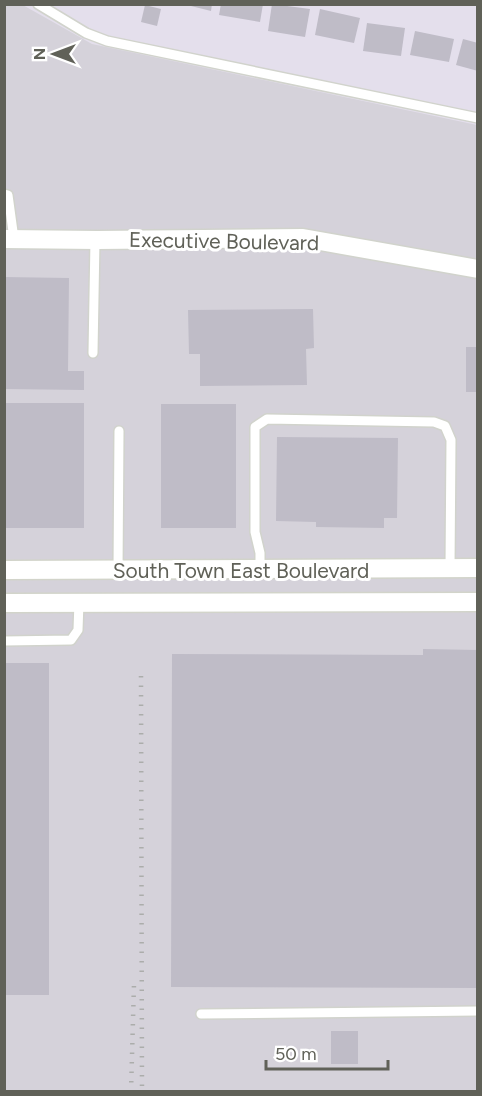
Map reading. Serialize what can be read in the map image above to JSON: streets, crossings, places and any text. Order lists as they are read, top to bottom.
{
  "streets": {
    "main road": ["Executive Boulevard", "South Town East Boulevard"]
  },
  "scale_bar": "50 m",
  "north": "left"
}
